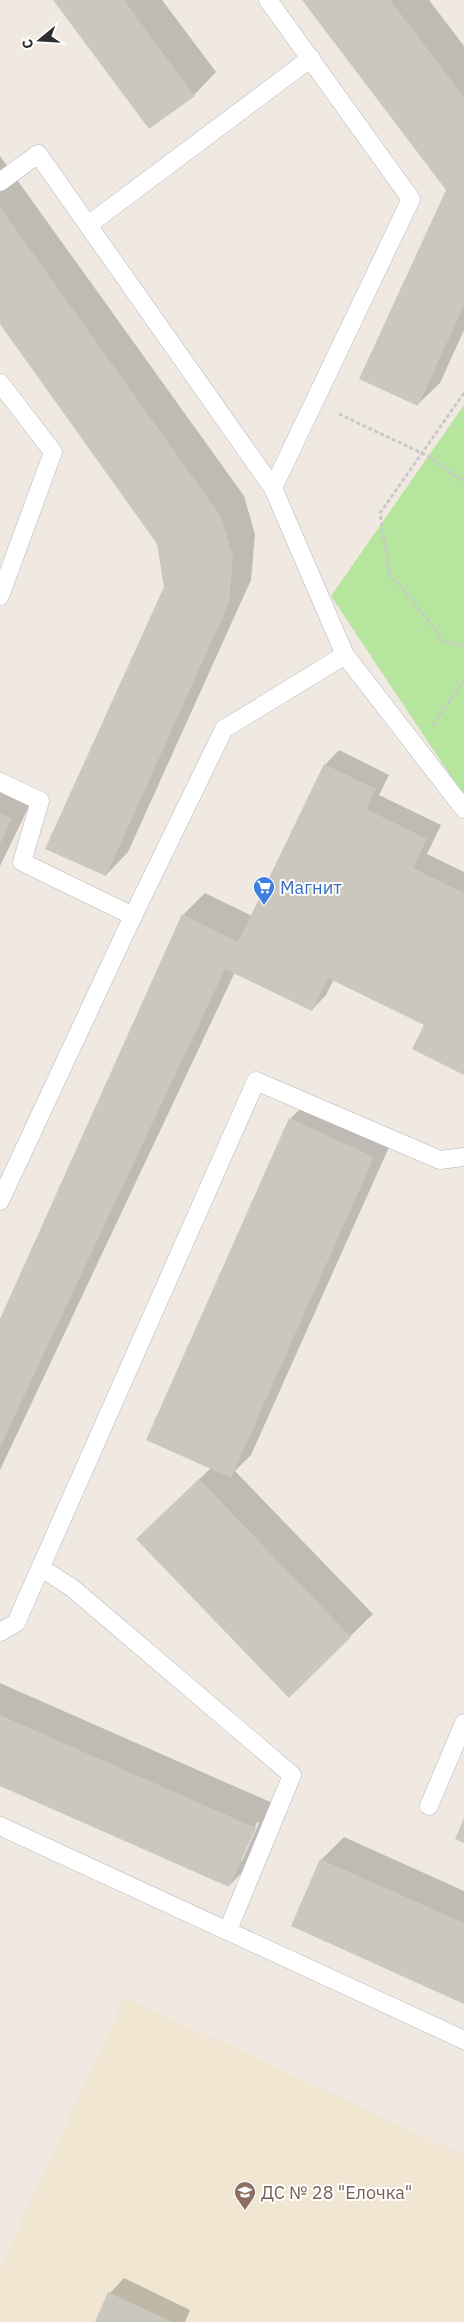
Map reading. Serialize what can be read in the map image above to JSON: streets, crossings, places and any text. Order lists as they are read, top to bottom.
{
  "places": {
    "supermarket": ["Магнит"],
    "school or university": ["ДС № 28 \"Елочка\""]
  },
  "north": "left"
}
